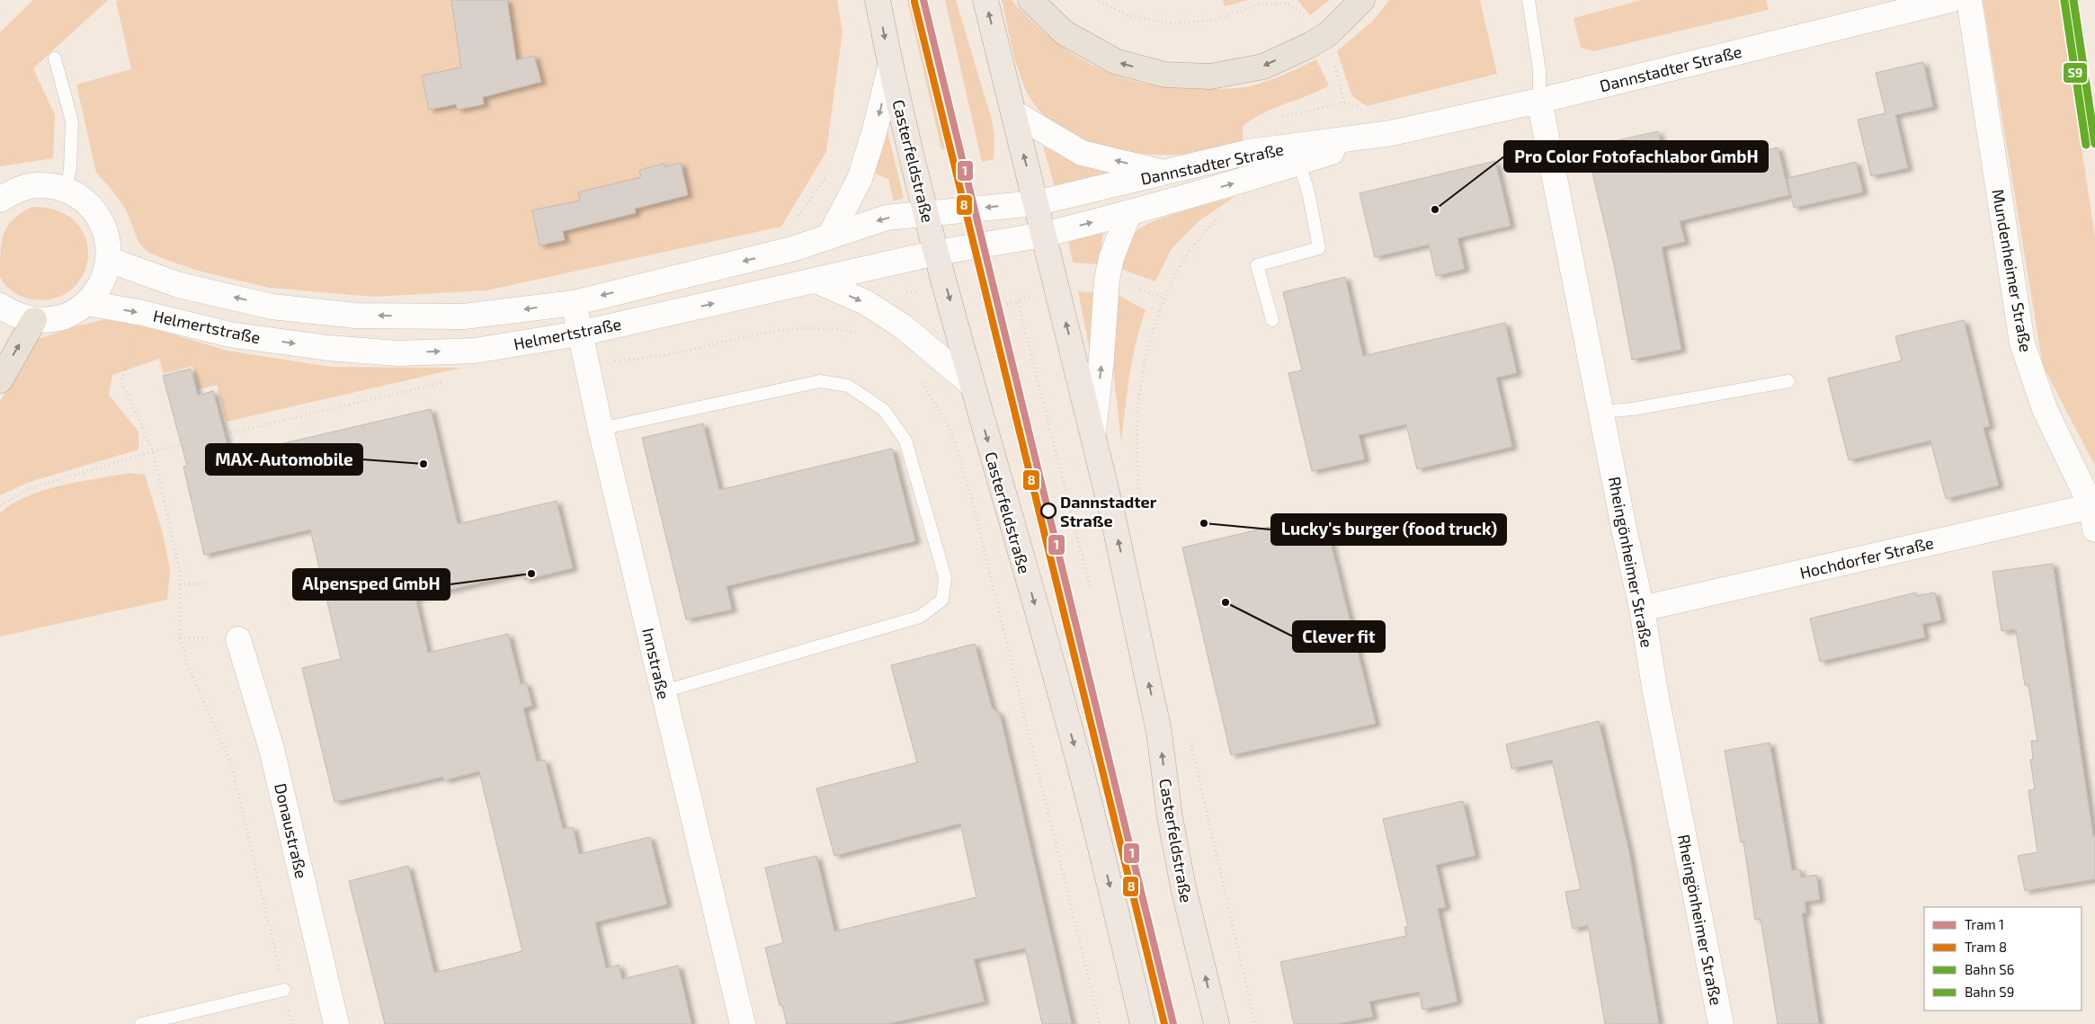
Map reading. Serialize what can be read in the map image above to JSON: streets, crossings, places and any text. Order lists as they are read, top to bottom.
{
  "streets": {
    "main road": ["Casterfeldstraße"],
    "street": [
      "Dannstadter Straße",
      "Mundenheimer Straße",
      "Helmertstraße",
      "Hochdorfer Straße",
      "Rheingönheimer Straße",
      "Innstraße",
      "Donaustraße"
    ]
  },
  "crossings": [
    ["Dannstadter Straße", "Casterfeldstraße"],
    ["Dannstadter Straße", "Helmertstraße"],
    ["Dannstadter Straße", "Rheingönheimer Straße"],
    ["Casterfeldstraße", "Helmertstraße"],
    ["Mundenheimer Straße", "Hochdorfer Straße"],
    ["Helmertstraße", "Innstraße"],
    ["Hochdorfer Straße", "Rheingönheimer Straße"]
  ],
  "places": [
    "Pro Color Fotofachlabor GmbH",
    "MAX-Automobile",
    "Dannstadter Straße",
    "Lucky's burger (food truck)",
    "Alpensped GmbH",
    "Clever fit"
  ],
  "lines": [
    "tram line 1",
    "rail line S6",
    "rail line S9",
    "tram line 8"
  ],
  "legend": [
    "Tram 1",
    "Tram 8",
    "Bahn S6",
    "Bahn S9"
  ]
}
